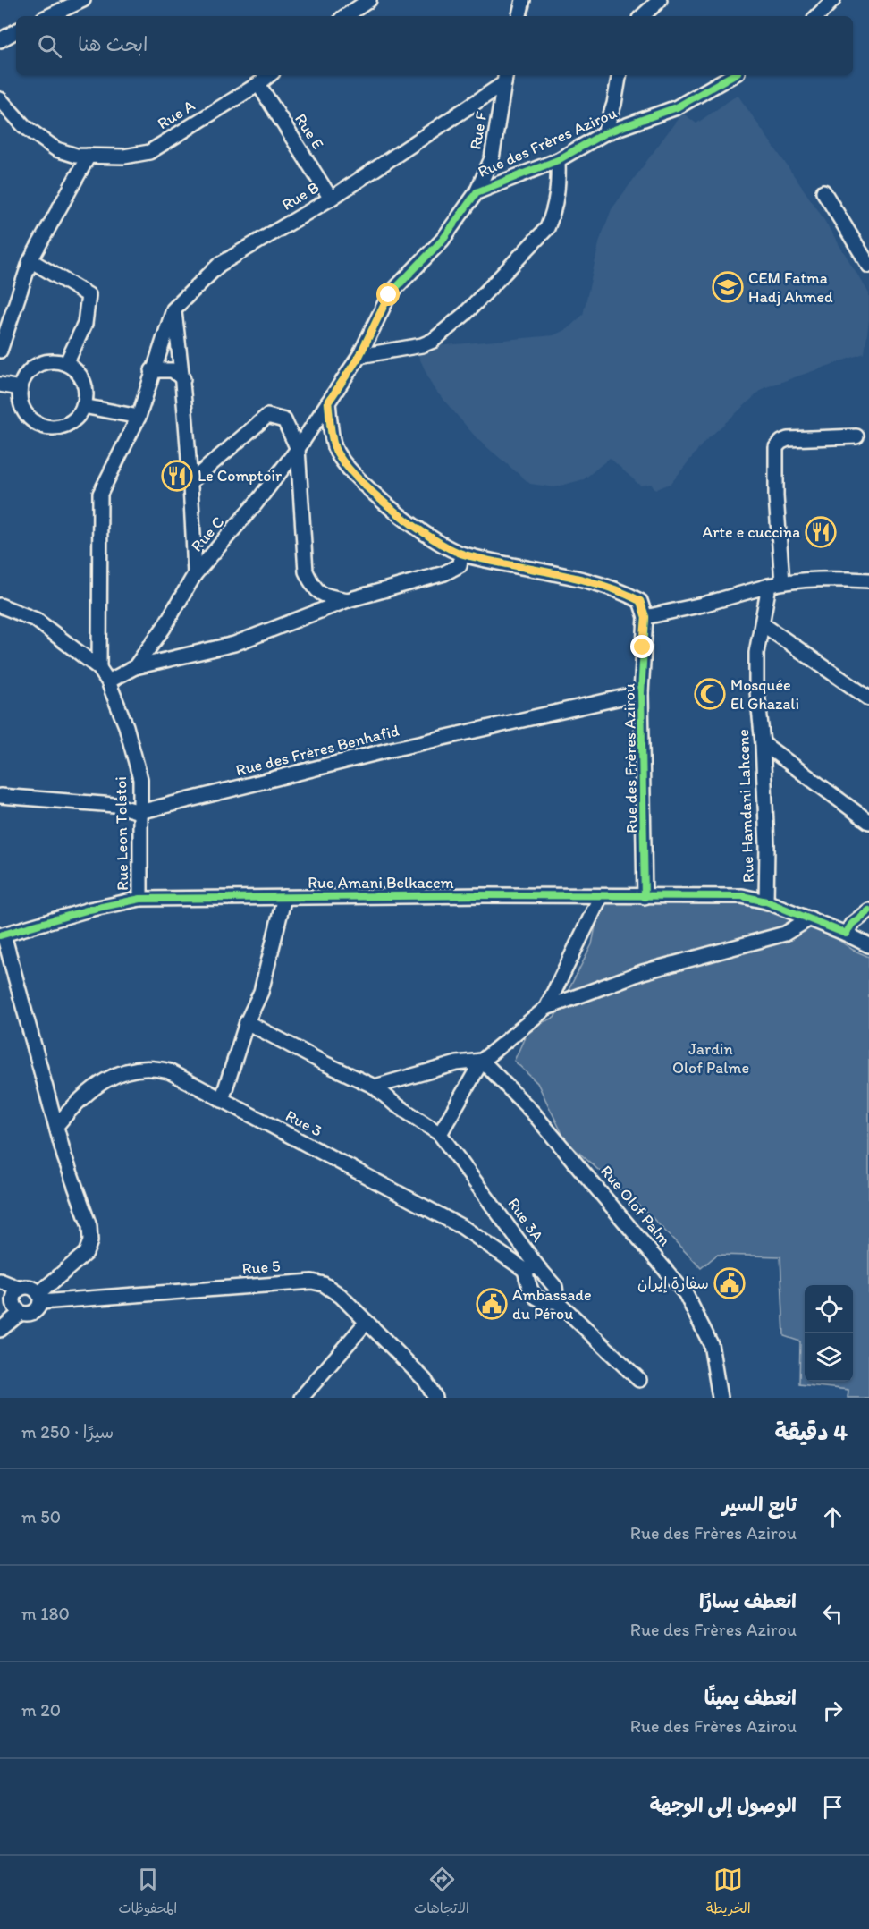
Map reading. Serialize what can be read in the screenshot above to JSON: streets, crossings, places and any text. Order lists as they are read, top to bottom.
{
  "streets": {
    "street": [
      "Rue A",
      "Rue F",
      "Rue E",
      "Rue des Frères Azirou",
      "Rue B",
      "Rue C",
      "Rue des Frères Benhafid",
      "Rue Hamdani Lahcene",
      "Rue Leon Tolstoi",
      "Rue Amani Belkacem",
      "Rue 3",
      "Rue Olof Palm",
      "Rue 3A",
      "Rue 5"
    ]
  },
  "crossings": [
    ["Rue A", "Rue E"],
    ["Rue F", "Rue des Frères Azirou"],
    ["Rue F", "Rue B"],
    ["Rue E", "Rue B"],
    ["Rue des Frères Azirou", "Rue C"],
    ["Rue des Frères Azirou", "Rue des Frères Benhafid"],
    ["Rue des Frères Azirou", "Rue Amani Belkacem"],
    ["Rue B", "Rue Leon Tolstoi"],
    ["Rue C", "Rue Leon Tolstoi"],
    ["Rue des Frères Benhafid", "Rue Leon Tolstoi"],
    ["Rue Hamdani Lahcene", "Rue Amani Belkacem"],
    ["Rue Leon Tolstoi", "Rue Amani Belkacem"],
    ["Rue 3", "Rue 3A"]
  ],
  "parks": ["Jardin Olof Palme"],
  "places": {
    "school or university": ["CEM Fatma Hadj Ahmed"],
    "restaurant": ["Le Comptoir", "Arte e cuccina"],
    "mosque": ["Mosquée El Ghazali"],
    "public building": ["سفارة إيران", "Ambassade du Pérou"]
  },
  "page": {
    "search": "ابحث هنا",
    "heading": ["4 دقيقة", "سيرًا · 250 m"],
    "list": [
      ["تابع السير", "Rue des Frères Azirou", "50 m"],
      ["انعطف يسارًا", "Rue des Frères Azirou", "180 m"],
      ["انعطف يمينًا", "Rue des Frères Azirou", "20 m"],
      "الوصول إلى الوجهة"
    ],
    "nav": ["الخريطة", "الاتجاهات", "المحفوظات"]
  }
}
